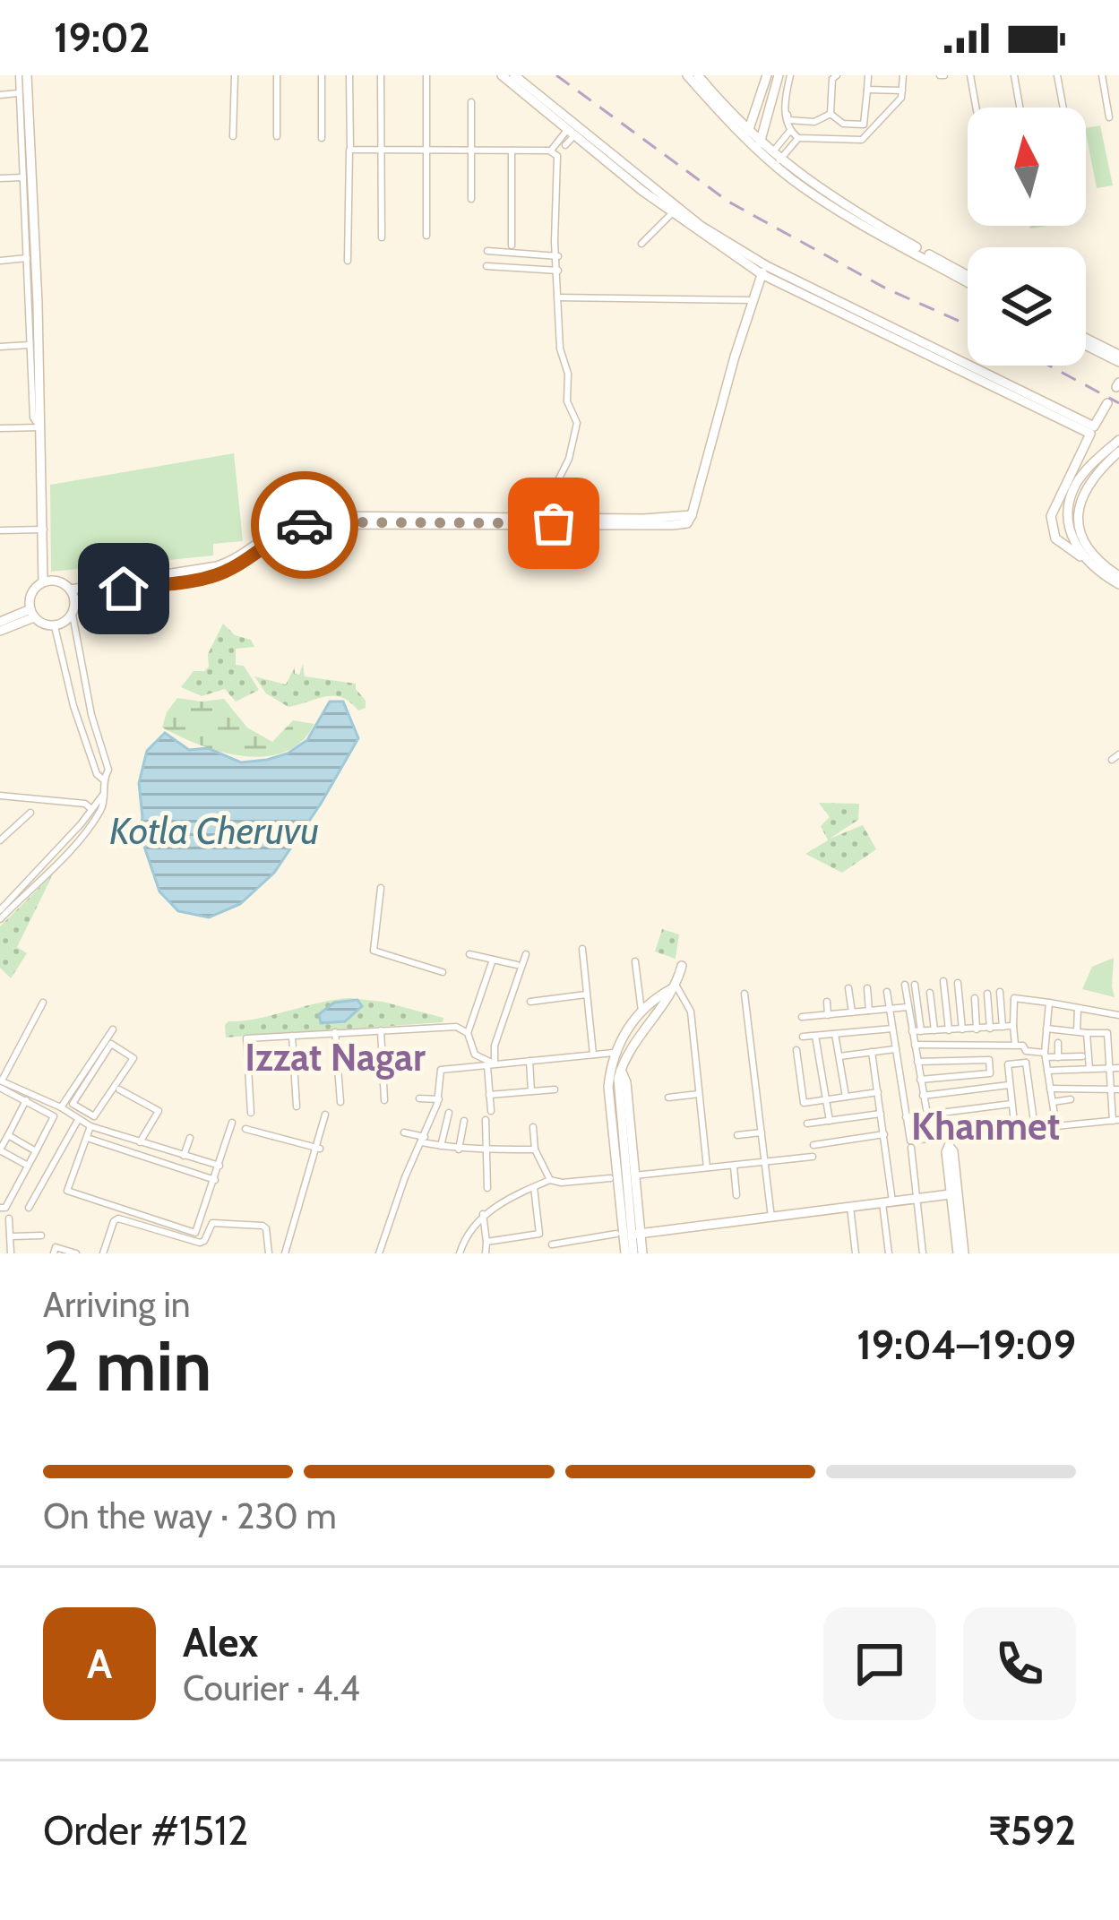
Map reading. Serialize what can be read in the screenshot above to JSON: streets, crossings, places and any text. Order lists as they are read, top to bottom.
{
  "districts": ["Izzat Nagar", "Khanmet"],
  "water": ["Kotla Cheruvu"],
  "north": "top",
  "page": {
    "status": "19:02",
    "heading": ["2 min", "Arriving in", "19:04–19:09"],
    "panel": [
      "Alex",
      "Courier · 4.4",
      "Order #1512",
      "₹592"
    ],
    "bar": "On the way · 230 m",
    "round": "A"
  }
}
